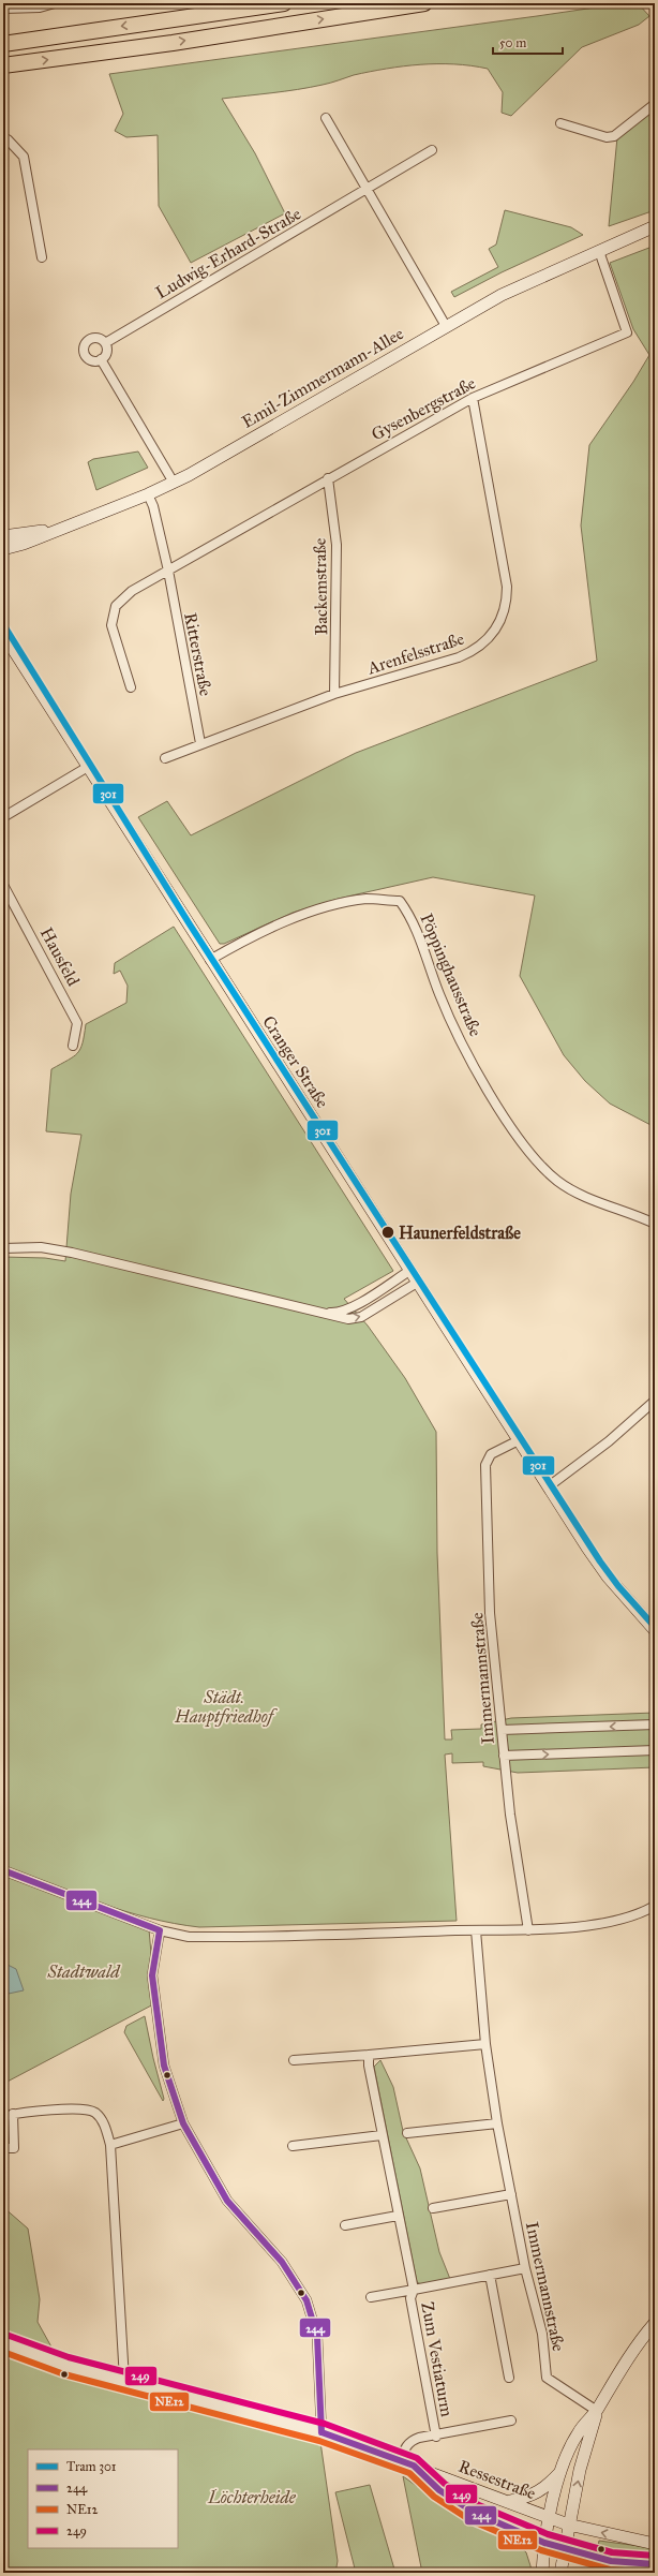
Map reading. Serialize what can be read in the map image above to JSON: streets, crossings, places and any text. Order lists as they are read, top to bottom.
{
  "streets": {
    "main road": ["Emil-Zimmermann-Allee", "Cranger Straße", "Ressestraße"],
    "street": [
      "Ludwig-Erhard-Straße",
      "Gysenbergstraße",
      "Backemstraße",
      "Arenfelsstraße",
      "Ritterstraße",
      "Hausfeld",
      "Pöppinghausstraße",
      "Immermannstraße",
      "Zum Vestiaturm"
    ]
  },
  "crossings": [
    ["Emil-Zimmermann-Allee", "Gysenbergstraße"],
    ["Emil-Zimmermann-Allee", "Ritterstraße"],
    ["Gysenbergstraße", "Backemstraße"],
    ["Gysenbergstraße", "Arenfelsstraße"],
    ["Gysenbergstraße", "Ritterstraße"],
    ["Backemstraße", "Arenfelsstraße"],
    ["Arenfelsstraße", "Ritterstraße"],
    ["Pöppinghausstraße", "Cranger Straße"],
    ["Cranger Straße", "Immermannstraße"],
    ["Zum Vestiaturm", "Ressestraße"]
  ],
  "parks": ["Städt. Hauptfriedhof", "Stadtwald", "Löchterheide"],
  "places": ["Haunerfeldstraße"],
  "lines": [
    "tram line 301",
    "transit line 244",
    "transit line 249",
    "transit line NE12"
  ],
  "legend": [
    "Tram 301",
    "244",
    "NE12",
    "249"
  ],
  "scale_bar": "50 m"
}
